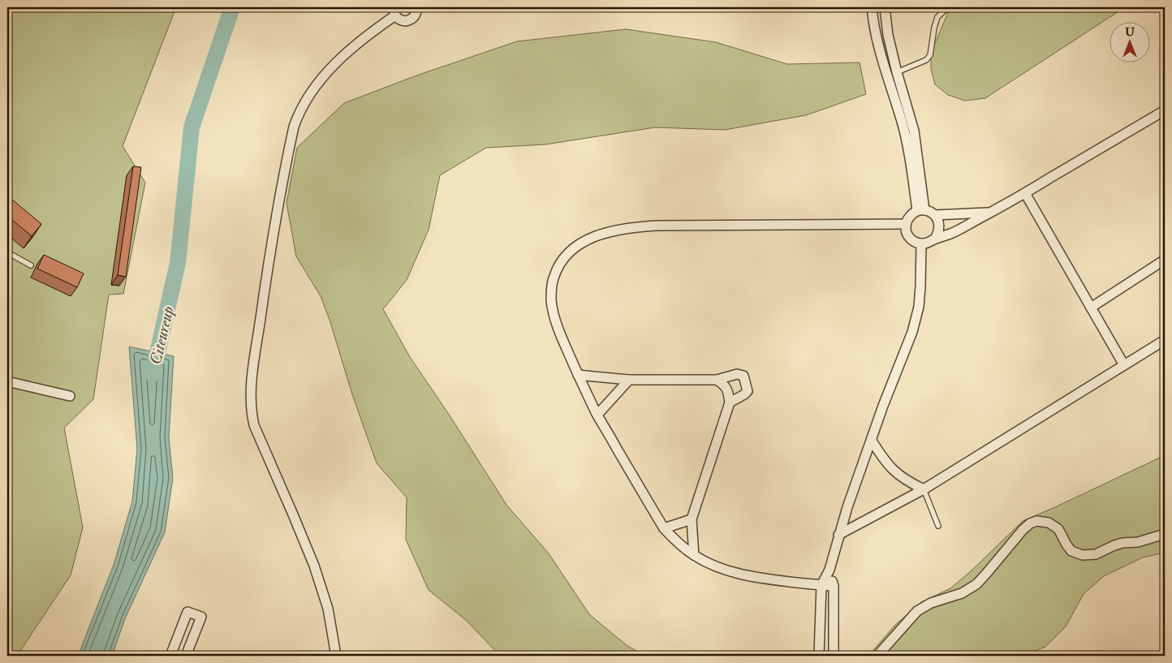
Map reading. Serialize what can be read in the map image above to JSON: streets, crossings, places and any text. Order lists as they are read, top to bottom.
{
  "water": ["Citeureup"],
  "north": "top"
}
